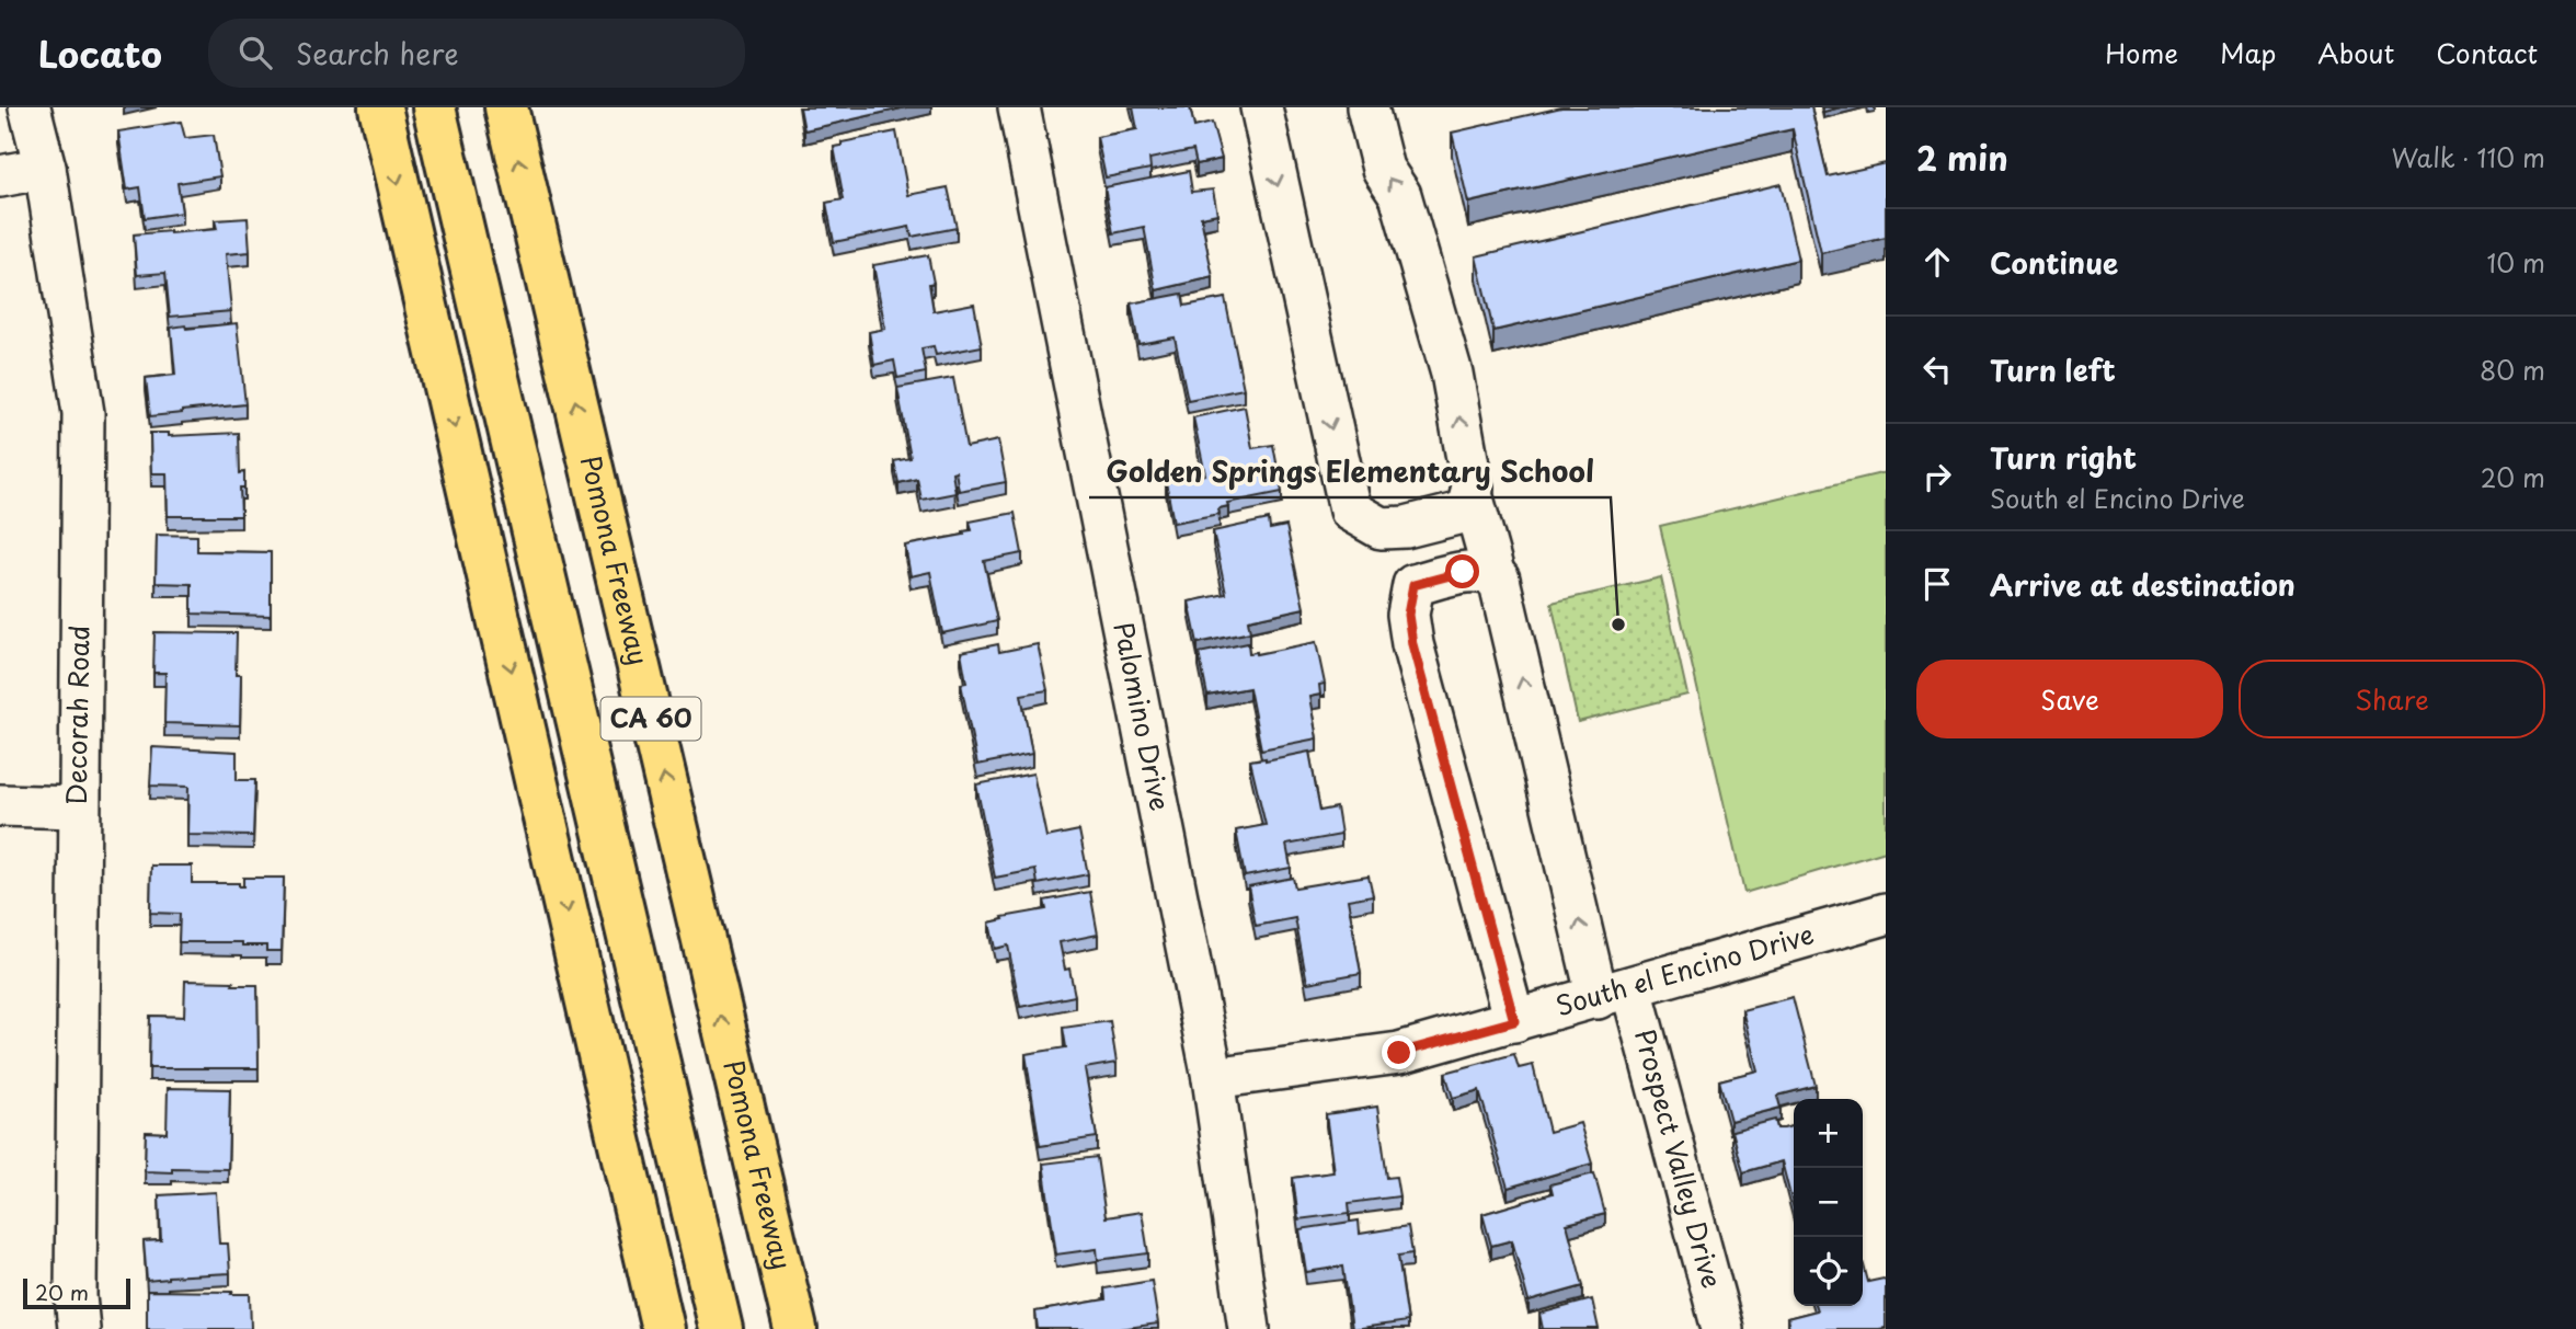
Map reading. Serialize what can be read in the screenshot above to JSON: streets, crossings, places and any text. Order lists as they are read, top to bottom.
{
  "streets": {
    "highway": ["Pomona Freeway", "CA 60"],
    "street": [
      "Decorah Road",
      "Palomino Drive",
      "South el Encino Drive",
      "Prospect Valley Drive"
    ]
  },
  "crossings": [
    ["Palomino Drive", "South el Encino Drive"],
    ["South el Encino Drive", "Prospect Valley Drive"]
  ],
  "places": ["Golden Springs Elementary School"],
  "scale_bar": "20 m",
  "page": {
    "header": "Locato",
    "search": "Search here",
    "nav": [
      "Home",
      "Map",
      "About",
      "Contact"
    ],
    "heading": ["2 min", "Walk · 110 m"],
    "list": [
      ["Continue", "10 m"],
      ["Turn left", "80 m"],
      ["Turn right", "South el Encino Drive", "20 m"],
      "Arrive at destination"
    ],
    "buttons": ["Save", "Share"],
    "map_buttons": ["+", "−"],
    "scale": "20 m"
  }
}
